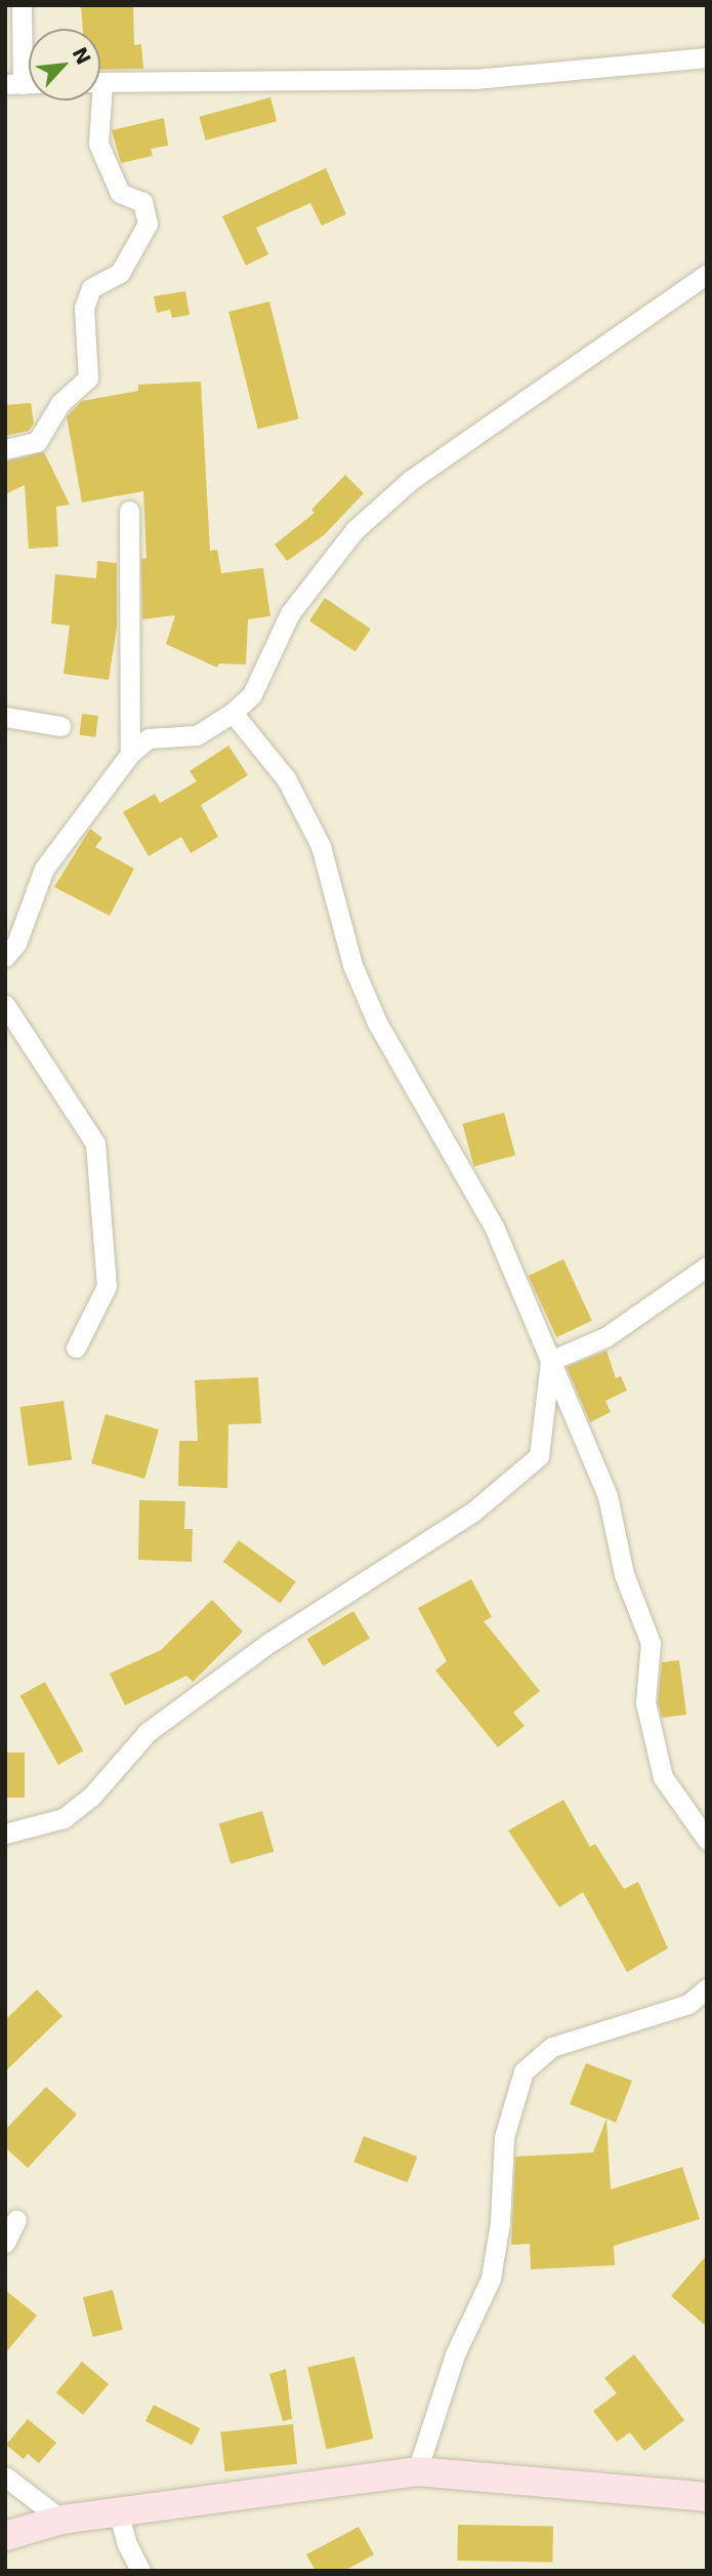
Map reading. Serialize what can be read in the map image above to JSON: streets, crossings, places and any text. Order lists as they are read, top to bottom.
{
  "north": "top right"
}
